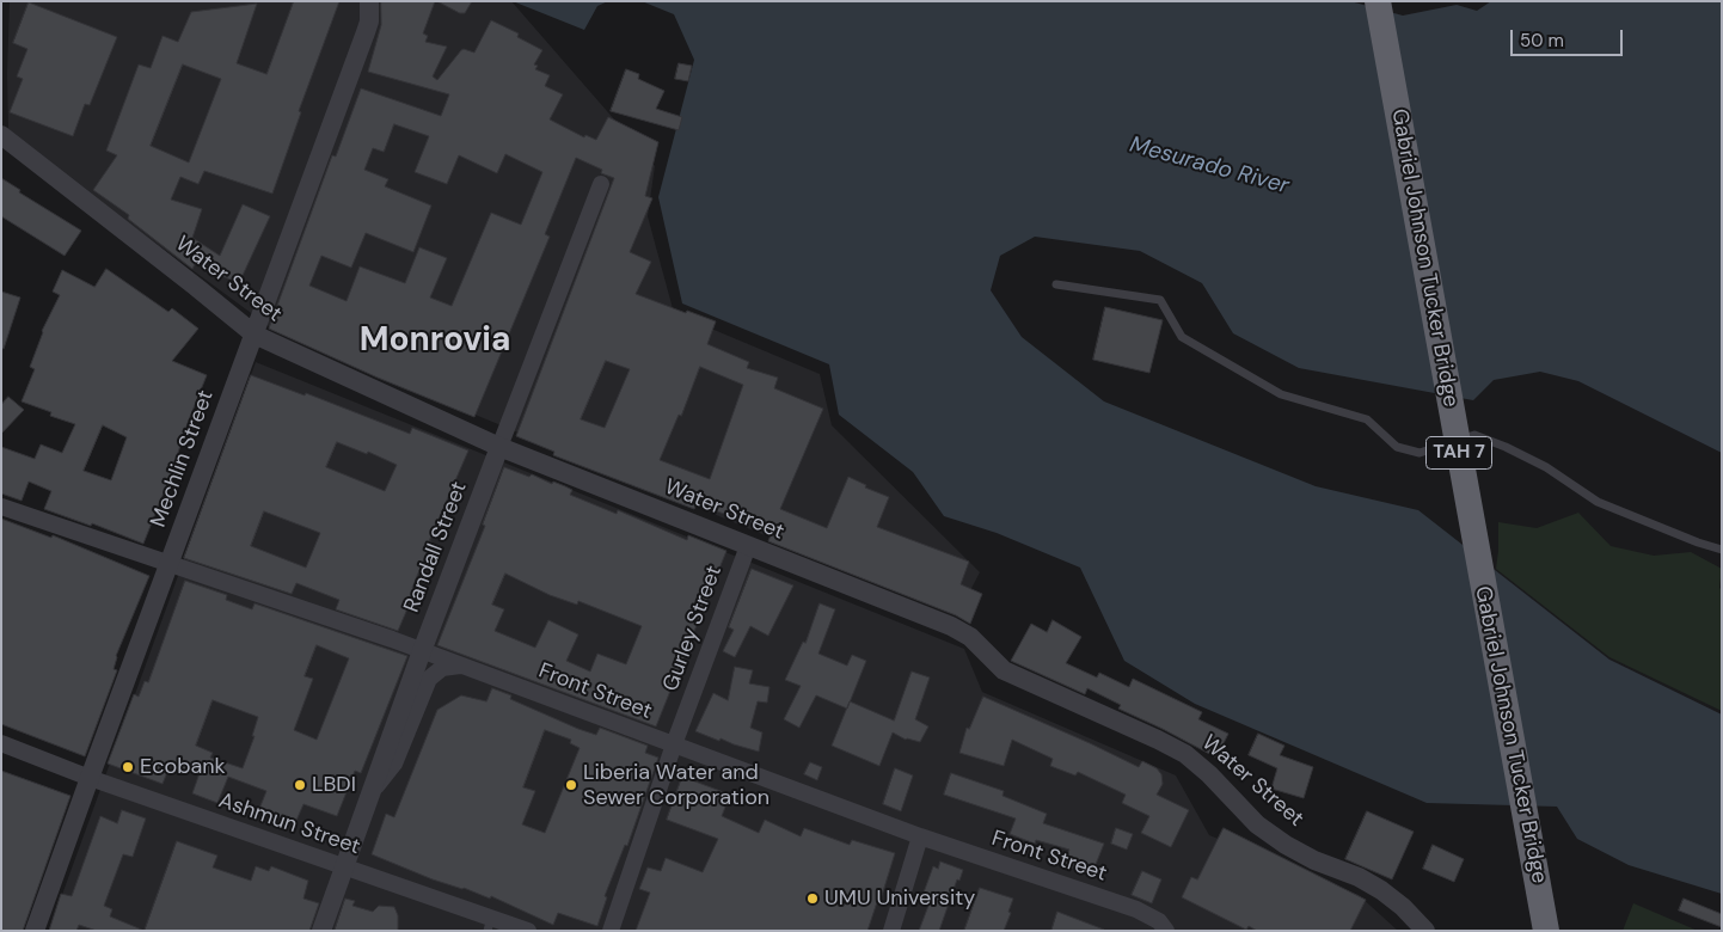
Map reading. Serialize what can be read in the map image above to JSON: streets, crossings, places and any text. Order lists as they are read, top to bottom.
{
  "streets": {
    "highway": ["Gabriel Johnson Tucker Bridge", "TAH 7"],
    "street": [
      "Water Street",
      "Mechlin Street",
      "Randall Street",
      "Gurley Street",
      "Front Street",
      "Ashmun Street"
    ]
  },
  "crossings": [
    ["Water Street", "Mechlin Street"],
    ["Water Street", "Randall Street"],
    ["Water Street", "Gurley Street"],
    ["Mechlin Street", "Front Street"],
    ["Mechlin Street", "Ashmun Street"],
    ["Randall Street", "Ashmun Street"],
    ["Gurley Street", "Front Street"]
  ],
  "districts": ["Monrovia"],
  "water": ["Mesurado River"],
  "places": [
    "Ecobank",
    "LBDI",
    "Liberia Water and Sewer Corporation",
    "UMU University"
  ],
  "scale_bar": "50 m"
}
